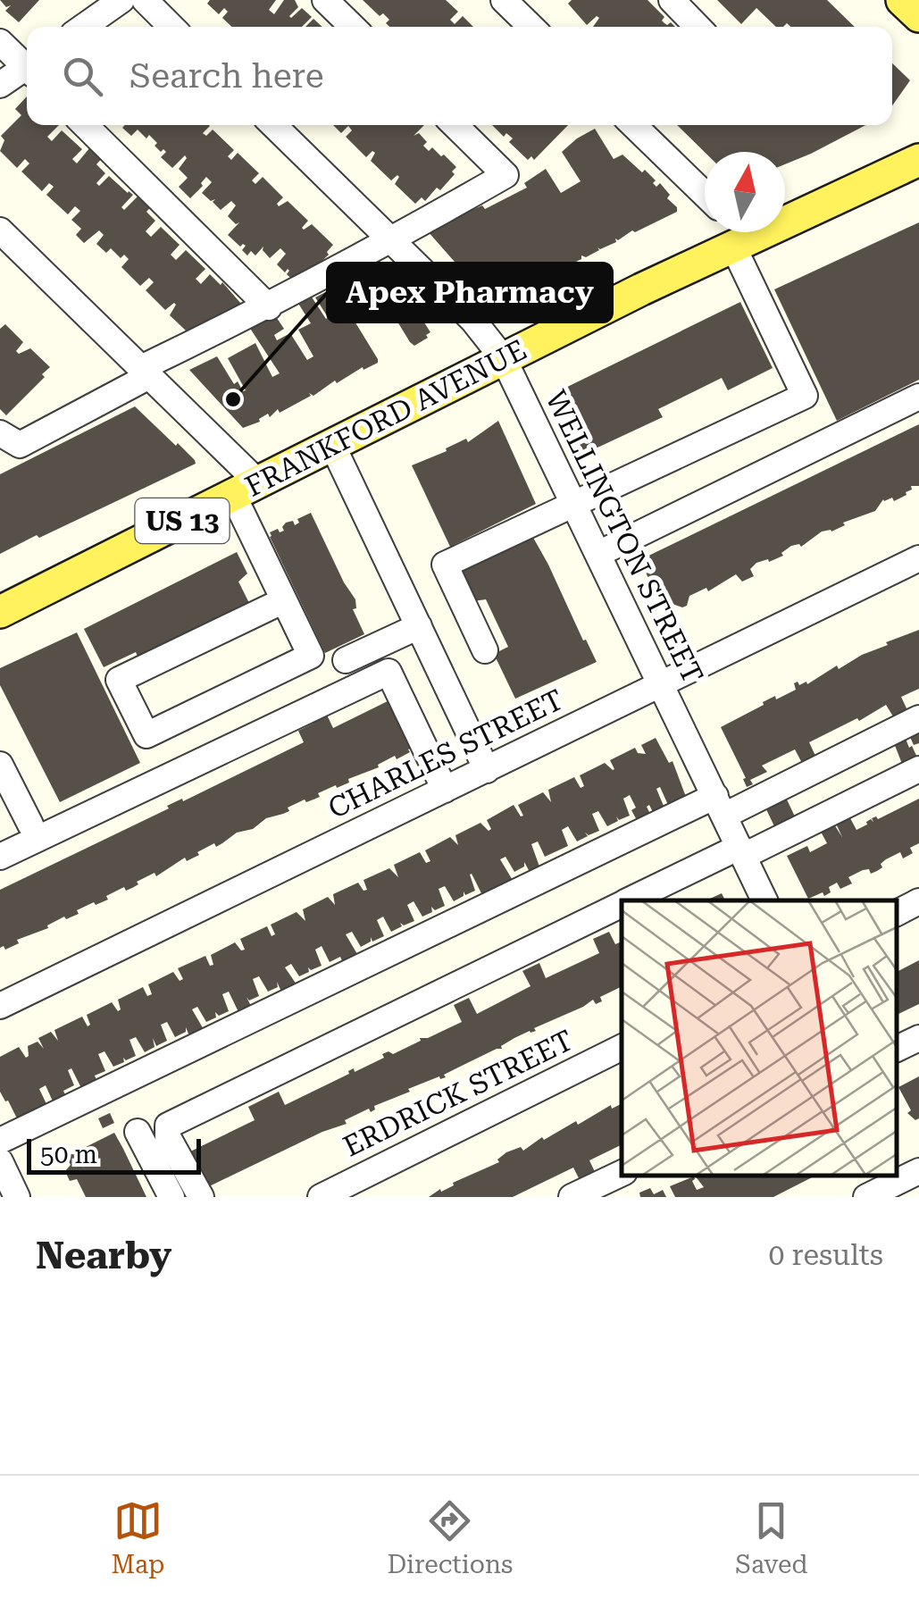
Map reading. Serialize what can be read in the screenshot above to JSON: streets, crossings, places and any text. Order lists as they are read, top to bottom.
{
  "streets": {
    "main road": ["FRANKFORD AVENUE", "US 13"],
    "street": ["WELLINGTON STREET", "CHARLES STREET", "ERDRICK STREET"]
  },
  "crossings": [
    ["FRANKFORD AVENUE", "WELLINGTON STREET"],
    ["WELLINGTON STREET", "CHARLES STREET"]
  ],
  "places": ["Apex Pharmacy"],
  "scale_bar": "50 m",
  "north": "top",
  "page": {
    "search": "Search here",
    "scale": "50 m",
    "heading": ["Nearby", "0 results"],
    "nav": ["Map", "Directions", "Saved"]
  }
}
